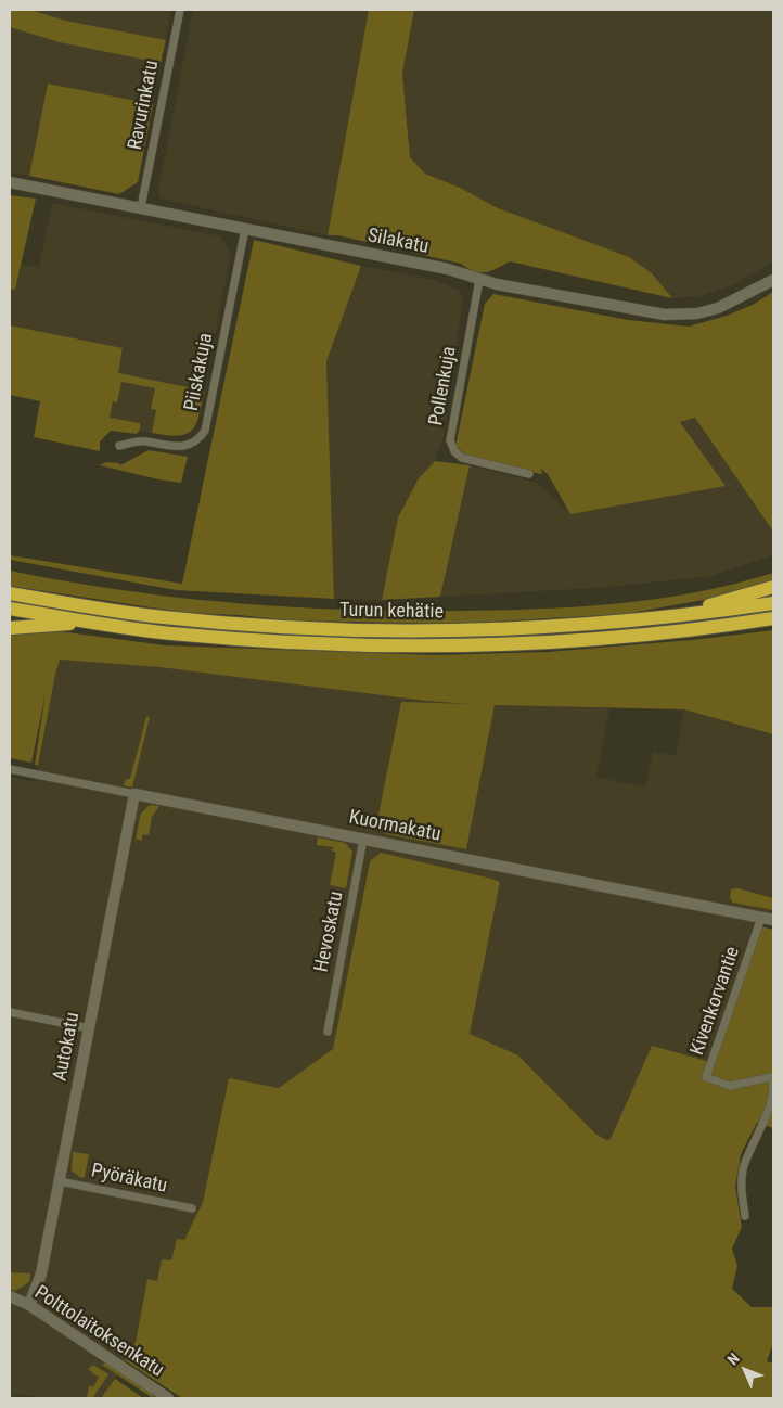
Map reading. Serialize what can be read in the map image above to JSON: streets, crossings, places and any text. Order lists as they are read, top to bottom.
{
  "streets": {
    "highway": ["Turun kehätie"],
    "street": [
      "Ravurinkatu",
      "Silakatu",
      "Piiskakuja",
      "Pollenkuja",
      "Kuormakatu",
      "Hevoskatu",
      "Kivenkorvantie",
      "Autokatu",
      "Pyöräkatu",
      "Polttolaitoksenkatu"
    ]
  },
  "crossings": [
    ["Ravurinkatu", "Silakatu"],
    ["Silakatu", "Piiskakuja"],
    ["Silakatu", "Pollenkuja"],
    ["Kuormakatu", "Hevoskatu"],
    ["Kuormakatu", "Kivenkorvantie"],
    ["Kuormakatu", "Autokatu"],
    ["Autokatu", "Pyöräkatu"],
    ["Autokatu", "Polttolaitoksenkatu"]
  ],
  "north": "top left"
}
